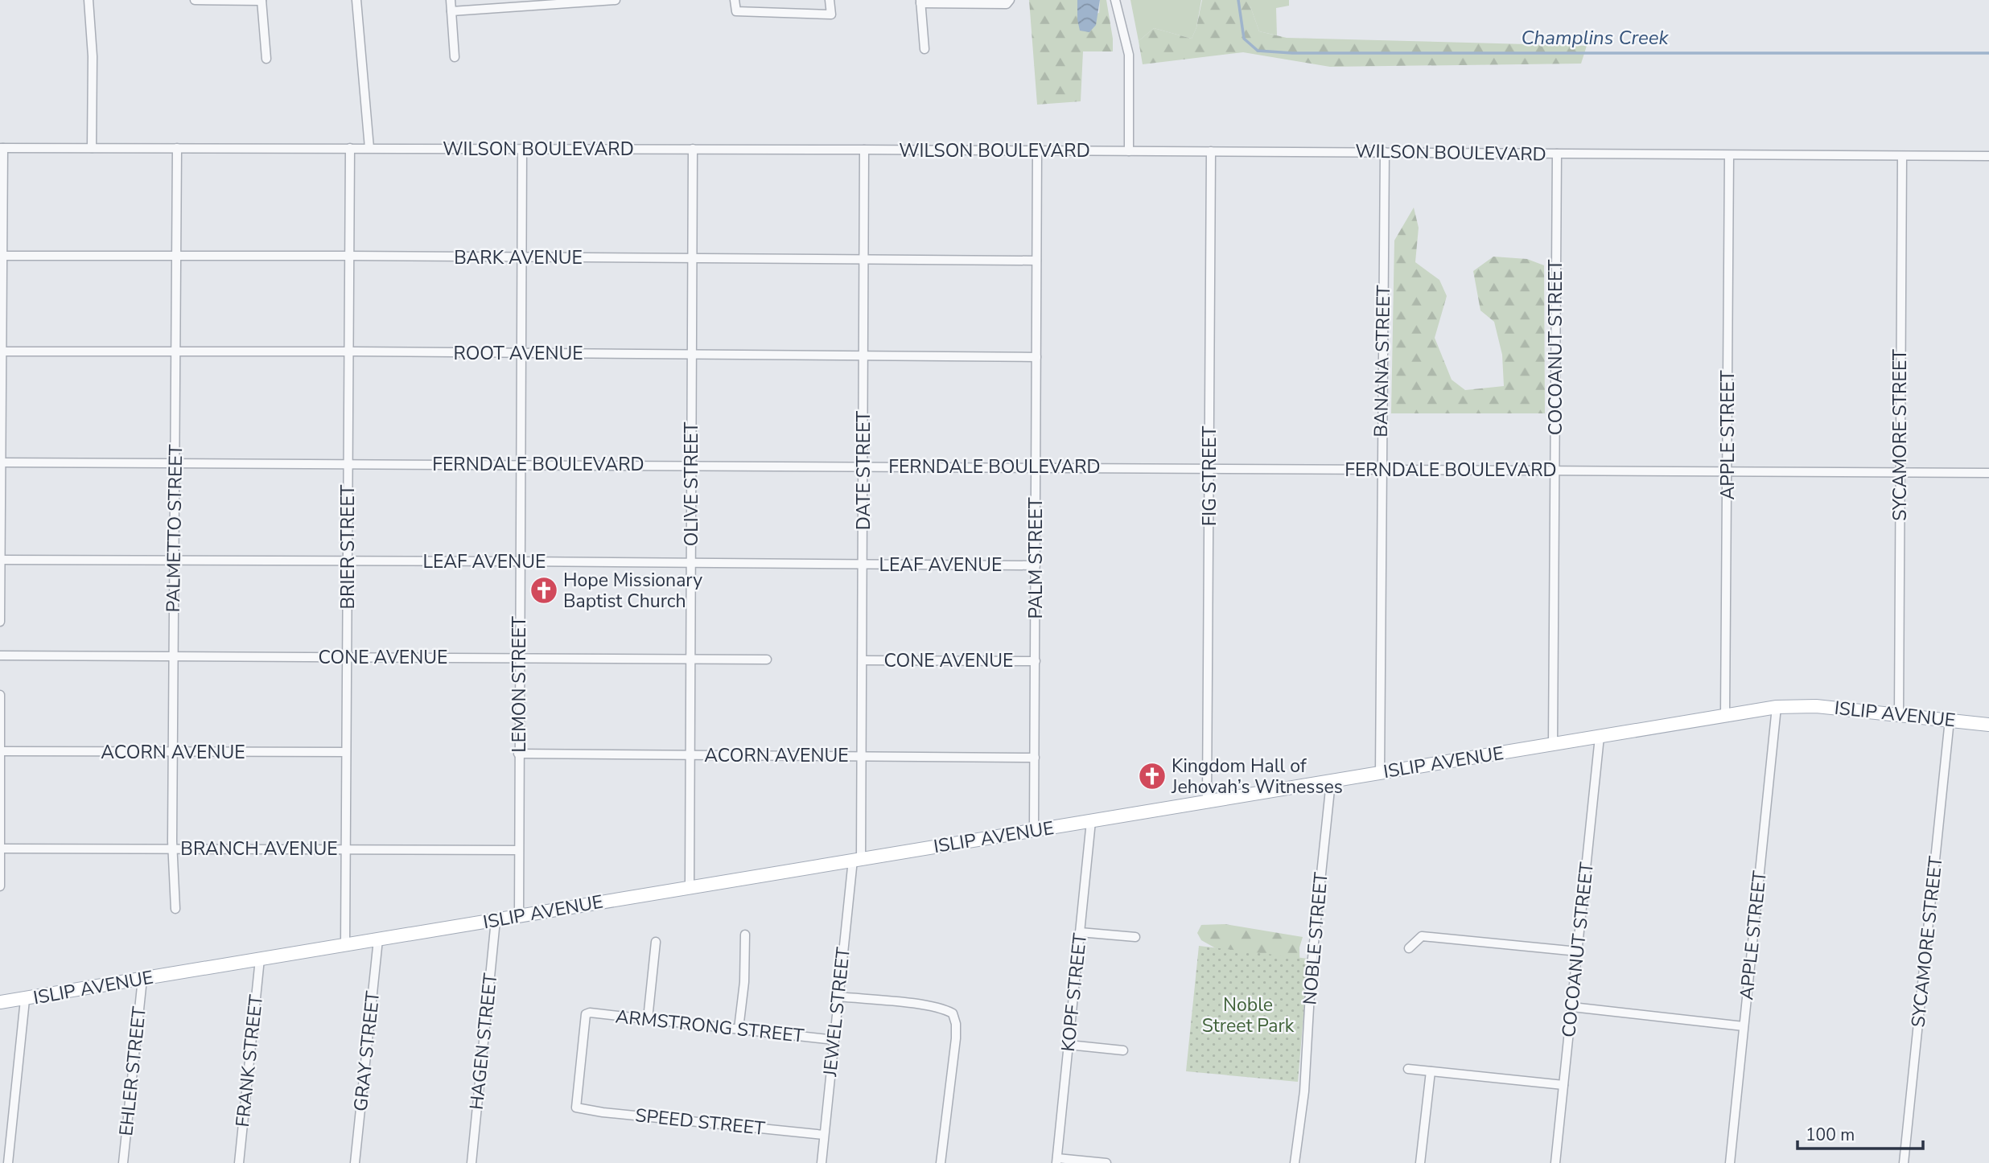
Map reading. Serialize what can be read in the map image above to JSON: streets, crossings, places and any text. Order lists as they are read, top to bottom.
{
  "streets": {
    "main road": ["ISLIP AVENUE"],
    "street": [
      "WILSON BOULEVARD",
      "BARK AVENUE",
      "COCOANUT STREET",
      "ROOT AVENUE",
      "BANANA STREET",
      "APPLE STREET",
      "SYCAMORE STREET",
      "FERNDALE BOULEVARD",
      "DATE STREET",
      "FIG STREET",
      "OLIVE STREET",
      "PALMETTO STREET",
      "BRIER STREET",
      "PALM STREET",
      "LEAF AVENUE",
      "CONE AVENUE",
      "LEMON STREET",
      "ACORN AVENUE",
      "BRANCH AVENUE",
      "NOBLE STREET",
      "KOPF STREET",
      "JEWEL STREET",
      "ARMSTRONG STREET",
      "HAGEN STREET",
      "GRAY STREET",
      "FRANK STREET",
      "EHLER STREET",
      "SPEED STREET"
    ]
  },
  "crossings": [
    ["WILSON BOULEVARD", "COCOANUT STREET"],
    ["WILSON BOULEVARD", "BANANA STREET"],
    ["WILSON BOULEVARD", "APPLE STREET"],
    ["WILSON BOULEVARD", "SYCAMORE STREET"],
    ["WILSON BOULEVARD", "DATE STREET"],
    ["WILSON BOULEVARD", "FIG STREET"],
    ["WILSON BOULEVARD", "OLIVE STREET"],
    ["WILSON BOULEVARD", "PALMETTO STREET"],
    ["WILSON BOULEVARD", "BRIER STREET"],
    ["WILSON BOULEVARD", "PALM STREET"],
    ["WILSON BOULEVARD", "LEMON STREET"],
    ["BARK AVENUE", "DATE STREET"],
    ["BARK AVENUE", "OLIVE STREET"],
    ["BARK AVENUE", "PALMETTO STREET"],
    ["BARK AVENUE", "BRIER STREET"],
    ["BARK AVENUE", "PALM STREET"],
    ["BARK AVENUE", "LEMON STREET"],
    ["COCOANUT STREET", "FERNDALE BOULEVARD"],
    ["COCOANUT STREET", "ISLIP AVENUE"],
    ["ROOT AVENUE", "DATE STREET"],
    ["ROOT AVENUE", "OLIVE STREET"],
    ["ROOT AVENUE", "PALMETTO STREET"],
    ["ROOT AVENUE", "BRIER STREET"],
    ["ROOT AVENUE", "PALM STREET"],
    ["ROOT AVENUE", "LEMON STREET"],
    ["BANANA STREET", "FERNDALE BOULEVARD"],
    ["BANANA STREET", "ISLIP AVENUE"],
    ["APPLE STREET", "FERNDALE BOULEVARD"],
    ["APPLE STREET", "ISLIP AVENUE"],
    ["SYCAMORE STREET", "FERNDALE BOULEVARD"],
    ["SYCAMORE STREET", "ISLIP AVENUE"],
    ["FERNDALE BOULEVARD", "DATE STREET"],
    ["FERNDALE BOULEVARD", "FIG STREET"],
    ["FERNDALE BOULEVARD", "OLIVE STREET"],
    ["FERNDALE BOULEVARD", "PALMETTO STREET"],
    ["FERNDALE BOULEVARD", "BRIER STREET"],
    ["FERNDALE BOULEVARD", "PALM STREET"],
    ["FERNDALE BOULEVARD", "LEMON STREET"],
    ["DATE STREET", "LEAF AVENUE"],
    ["DATE STREET", "CONE AVENUE"],
    ["DATE STREET", "ISLIP AVENUE"],
    ["DATE STREET", "ACORN AVENUE"],
    ["DATE STREET", "JEWEL STREET"],
    ["FIG STREET", "ISLIP AVENUE"],
    ["OLIVE STREET", "LEAF AVENUE"],
    ["OLIVE STREET", "CONE AVENUE"],
    ["OLIVE STREET", "ISLIP AVENUE"],
    ["OLIVE STREET", "ACORN AVENUE"],
    ["PALMETTO STREET", "LEAF AVENUE"],
    ["PALMETTO STREET", "CONE AVENUE"],
    ["PALMETTO STREET", "ACORN AVENUE"],
    ["PALMETTO STREET", "BRANCH AVENUE"],
    ["BRIER STREET", "LEAF AVENUE"],
    ["BRIER STREET", "CONE AVENUE"],
    ["BRIER STREET", "ISLIP AVENUE"],
    ["BRIER STREET", "ACORN AVENUE"],
    ["BRIER STREET", "BRANCH AVENUE"],
    ["PALM STREET", "LEAF AVENUE"],
    ["PALM STREET", "CONE AVENUE"],
    ["PALM STREET", "ISLIP AVENUE"],
    ["PALM STREET", "ACORN AVENUE"],
    ["LEAF AVENUE", "LEMON STREET"],
    ["CONE AVENUE", "LEMON STREET"],
    ["LEMON STREET", "ISLIP AVENUE"],
    ["LEMON STREET", "ACORN AVENUE"],
    ["LEMON STREET", "BRANCH AVENUE"],
    ["ISLIP AVENUE", "NOBLE STREET"],
    ["ISLIP AVENUE", "KOPF STREET"],
    ["ISLIP AVENUE", "JEWEL STREET"],
    ["ISLIP AVENUE", "HAGEN STREET"],
    ["ISLIP AVENUE", "GRAY STREET"],
    ["ISLIP AVENUE", "FRANK STREET"],
    ["ISLIP AVENUE", "EHLER STREET"],
    ["JEWEL STREET", "ARMSTRONG STREET"],
    ["JEWEL STREET", "SPEED STREET"],
    ["ARMSTRONG STREET", "SPEED STREET"]
  ],
  "water": ["Champlins Creek"],
  "parks": ["Noble Street Park"],
  "places": {
    "church": ["Hope Missionary Baptist Church", "Kingdom Hall of Jehovah’s Witnesses"]
  },
  "scale_bar": "100 m"
}
